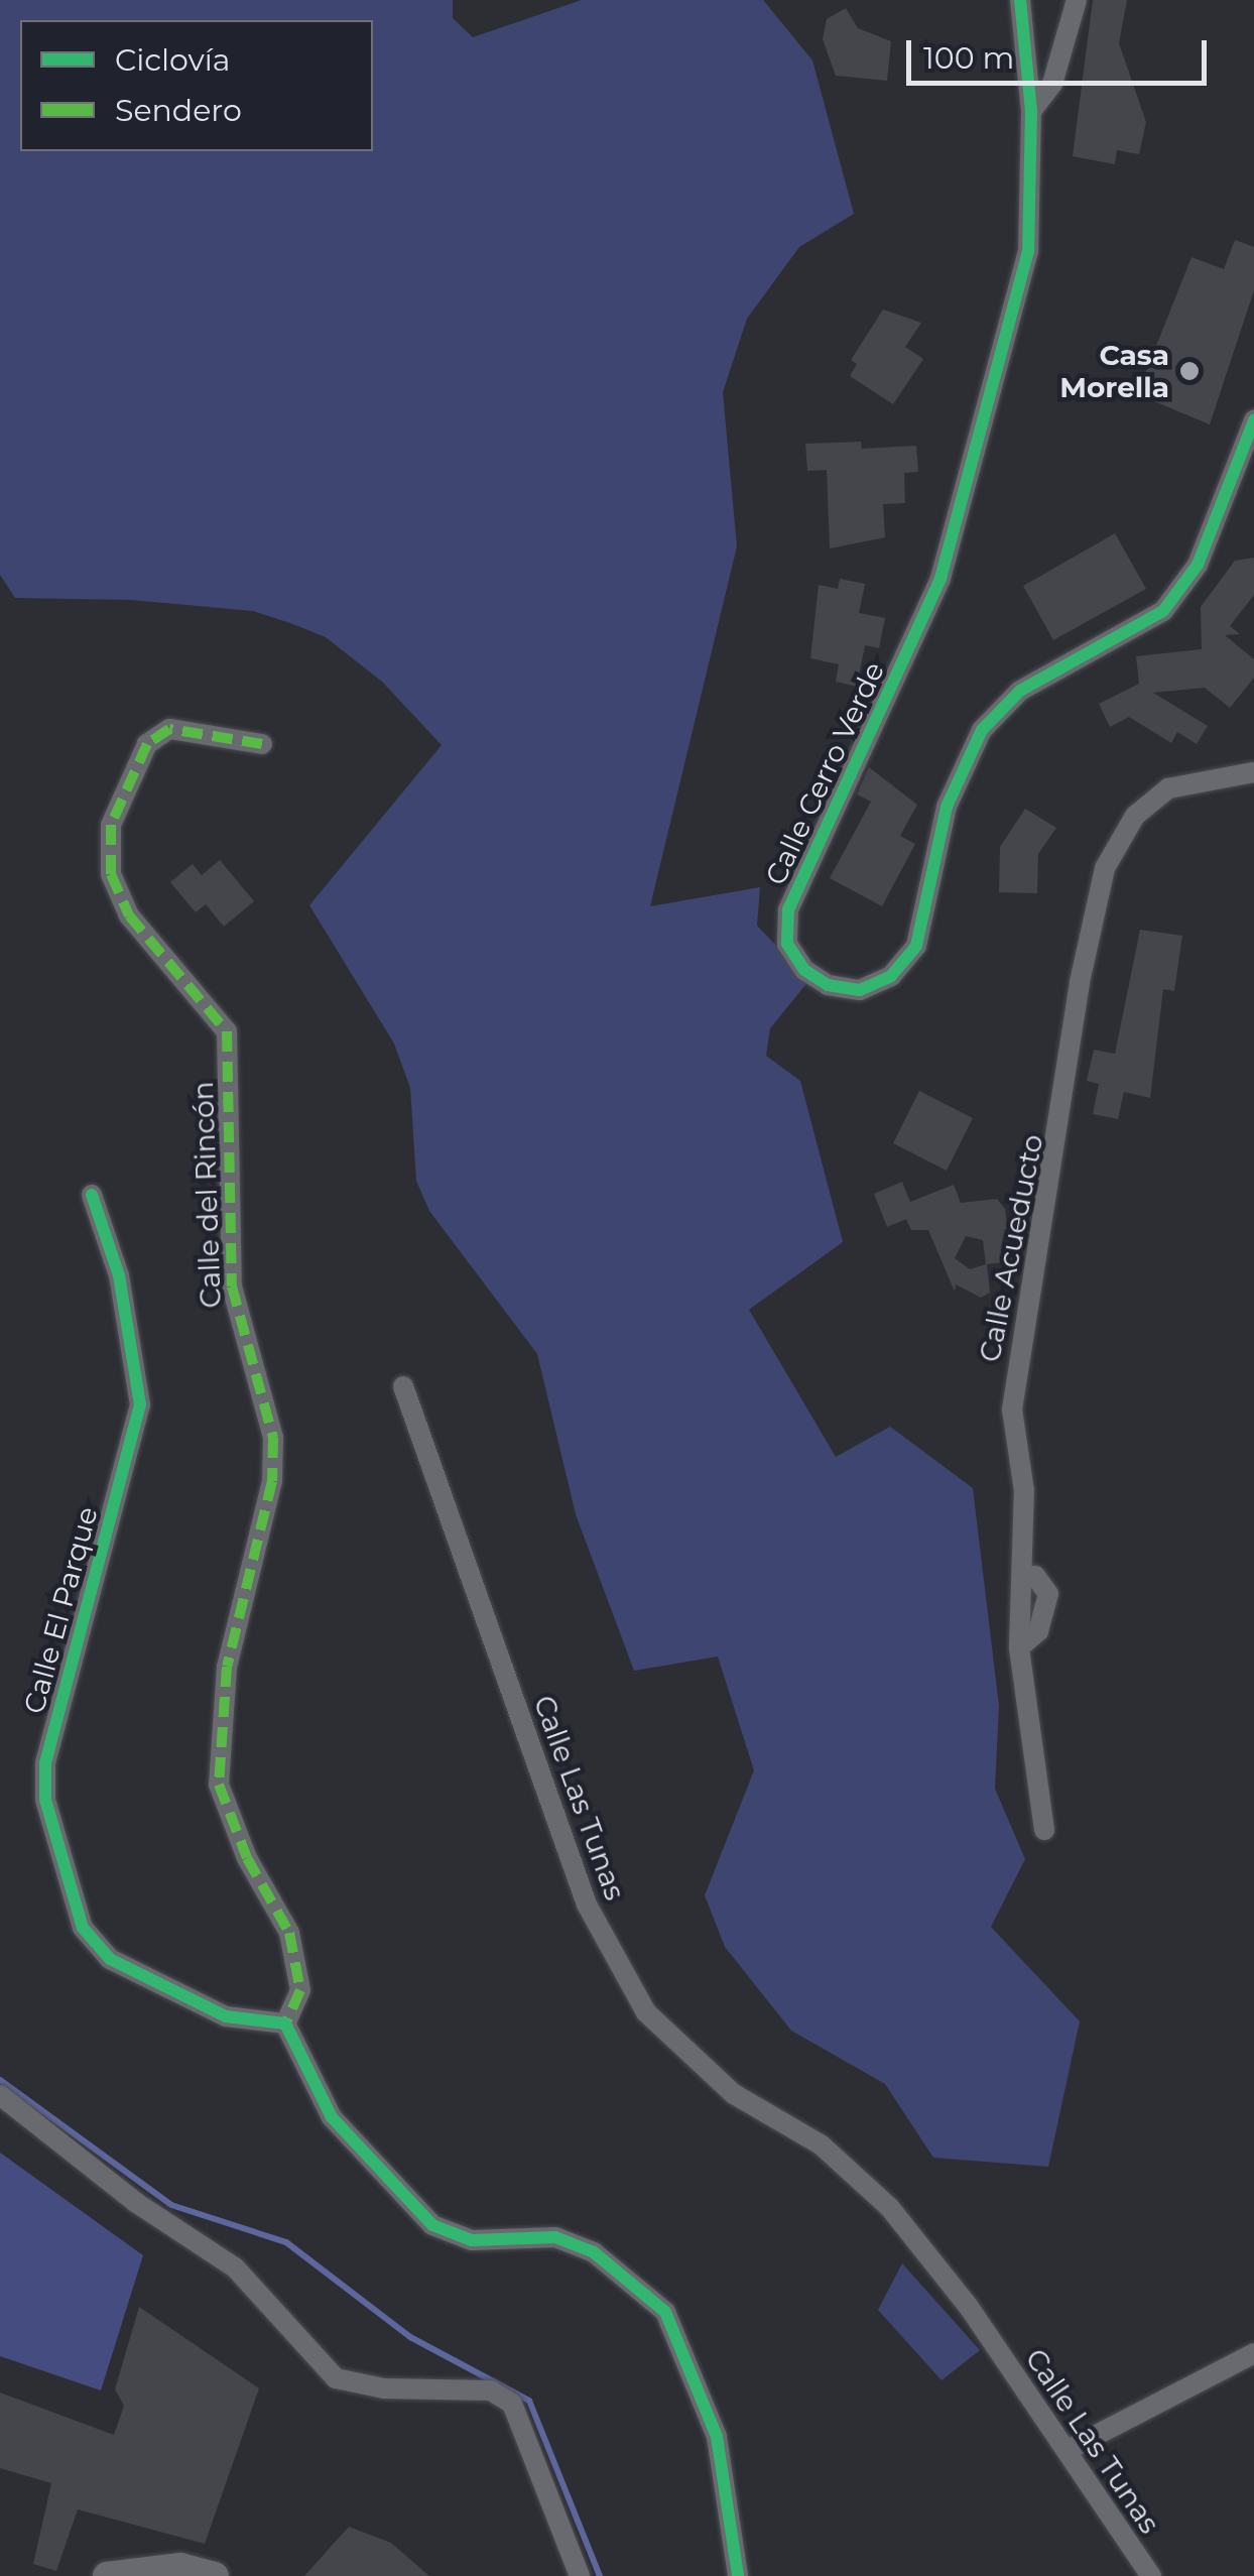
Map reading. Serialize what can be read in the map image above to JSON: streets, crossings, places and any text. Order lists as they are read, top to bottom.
{
  "streets": {
    "street": [
      "Calle Cerro Verde",
      "Calle del Rincón",
      "Calle Acueducto",
      "Calle El Parque",
      "Calle Las Tunas"
    ]
  },
  "crossings": [
    ["Calle del Rincón", "Calle El Parque"]
  ],
  "places": ["Casa Morella"],
  "legend": ["Ciclovía", "Sendero"],
  "scale_bar": "100 m"
}
